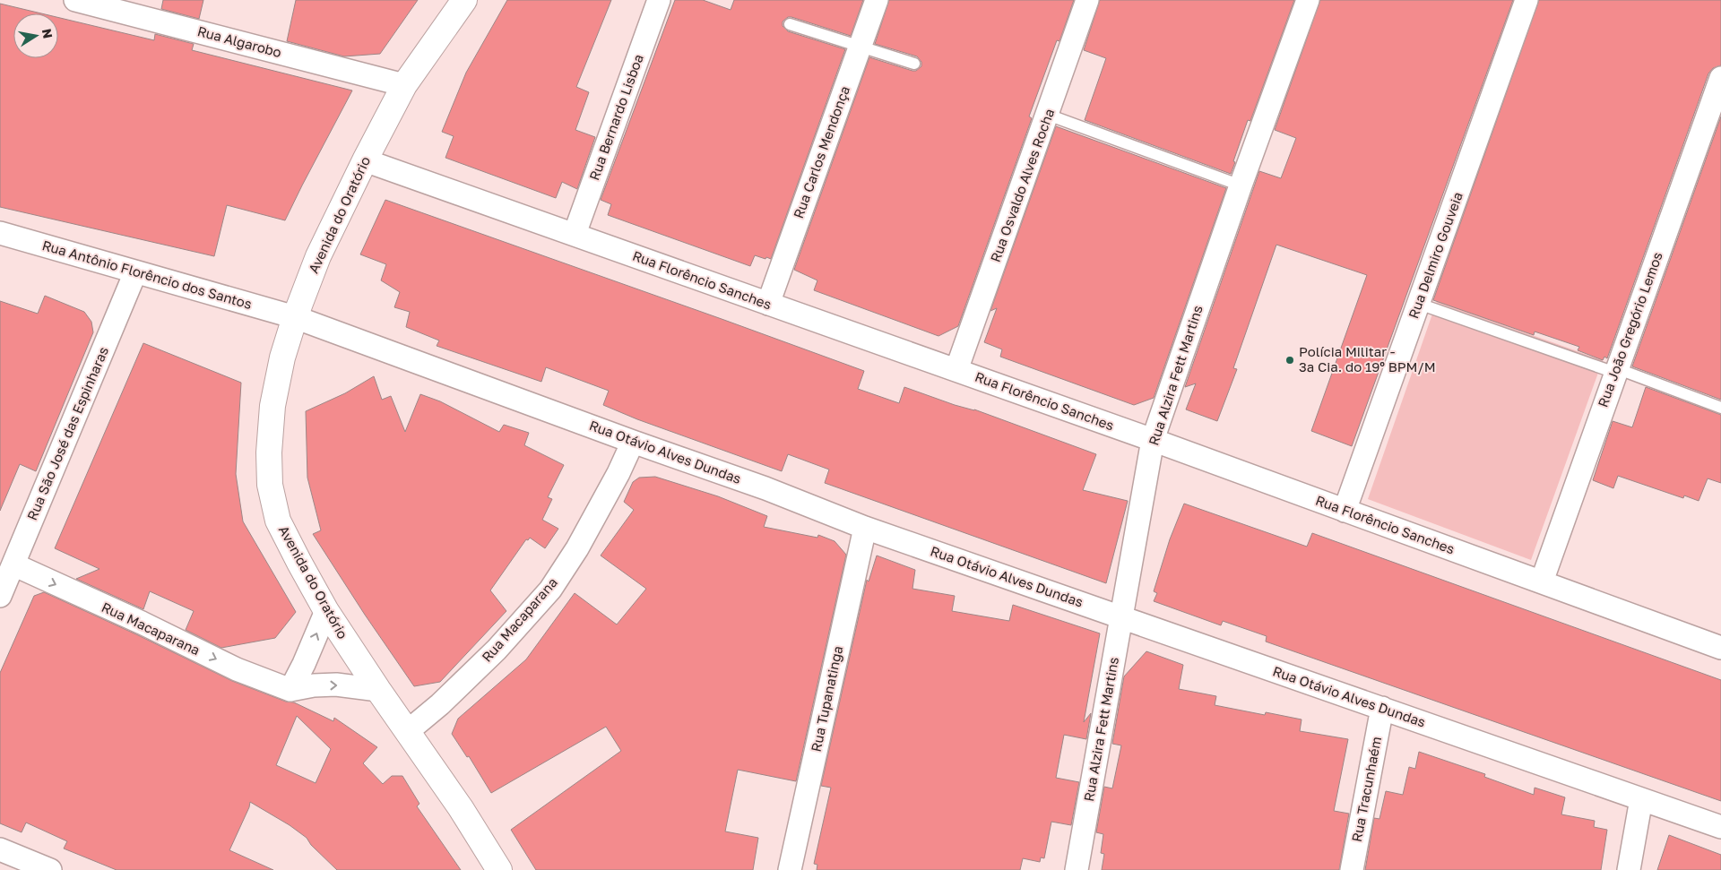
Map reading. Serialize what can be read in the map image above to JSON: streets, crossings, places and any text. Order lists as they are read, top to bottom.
{
  "streets": {
    "main road": ["Avenida do Oratório"],
    "street": [
      "Rua Algarobo",
      "Rua Bernardo Lisboa",
      "Rua Carlos Mendonça",
      "Rua Osvaldo Alves Rocha",
      "Rua Delmiro Gouveia",
      "Rua Antônio Florêncio dos Santos",
      "Rua Florêncio Sanches",
      "Rua João Gregório Lemos",
      "Rua Alzira Fett Martins",
      "Rua São José das Espinharas",
      "Rua Otávio Alves Dundas",
      "Rua Macaparana",
      "Rua Tupanatinga",
      "Rua Tracunhaém"
    ]
  },
  "crossings": [
    ["Rua Algarobo", "Avenida do Oratório"],
    ["Rua Bernardo Lisboa", "Rua Florêncio Sanches"],
    ["Rua Carlos Mendonça", "Rua Florêncio Sanches"],
    ["Rua Osvaldo Alves Rocha", "Rua Florêncio Sanches"],
    ["Avenida do Oratório", "Rua Antônio Florêncio dos Santos"],
    ["Avenida do Oratório", "Rua Florêncio Sanches"],
    ["Avenida do Oratório", "Rua Otávio Alves Dundas"],
    ["Avenida do Oratório", "Rua Macaparana"],
    ["Rua Delmiro Gouveia", "Rua Florêncio Sanches"],
    ["Rua Antônio Florêncio dos Santos", "Rua São José das Espinharas"],
    ["Rua Antônio Florêncio dos Santos", "Rua Otávio Alves Dundas"],
    ["Rua Florêncio Sanches", "Rua João Gregório Lemos"],
    ["Rua Florêncio Sanches", "Rua Alzira Fett Martins"],
    ["Rua Alzira Fett Martins", "Rua Otávio Alves Dundas"],
    ["Rua São José das Espinharas", "Rua Macaparana"],
    ["Rua Otávio Alves Dundas", "Rua Macaparana"],
    ["Rua Otávio Alves Dundas", "Rua Tupanatinga"],
    ["Rua Otávio Alves Dundas", "Rua Tracunhaém"]
  ],
  "one_way": ["Rua Macaparana"],
  "places": ["Polícia Militar - 3ª Cia. do 19º BPM/M"],
  "north": "right"
}
